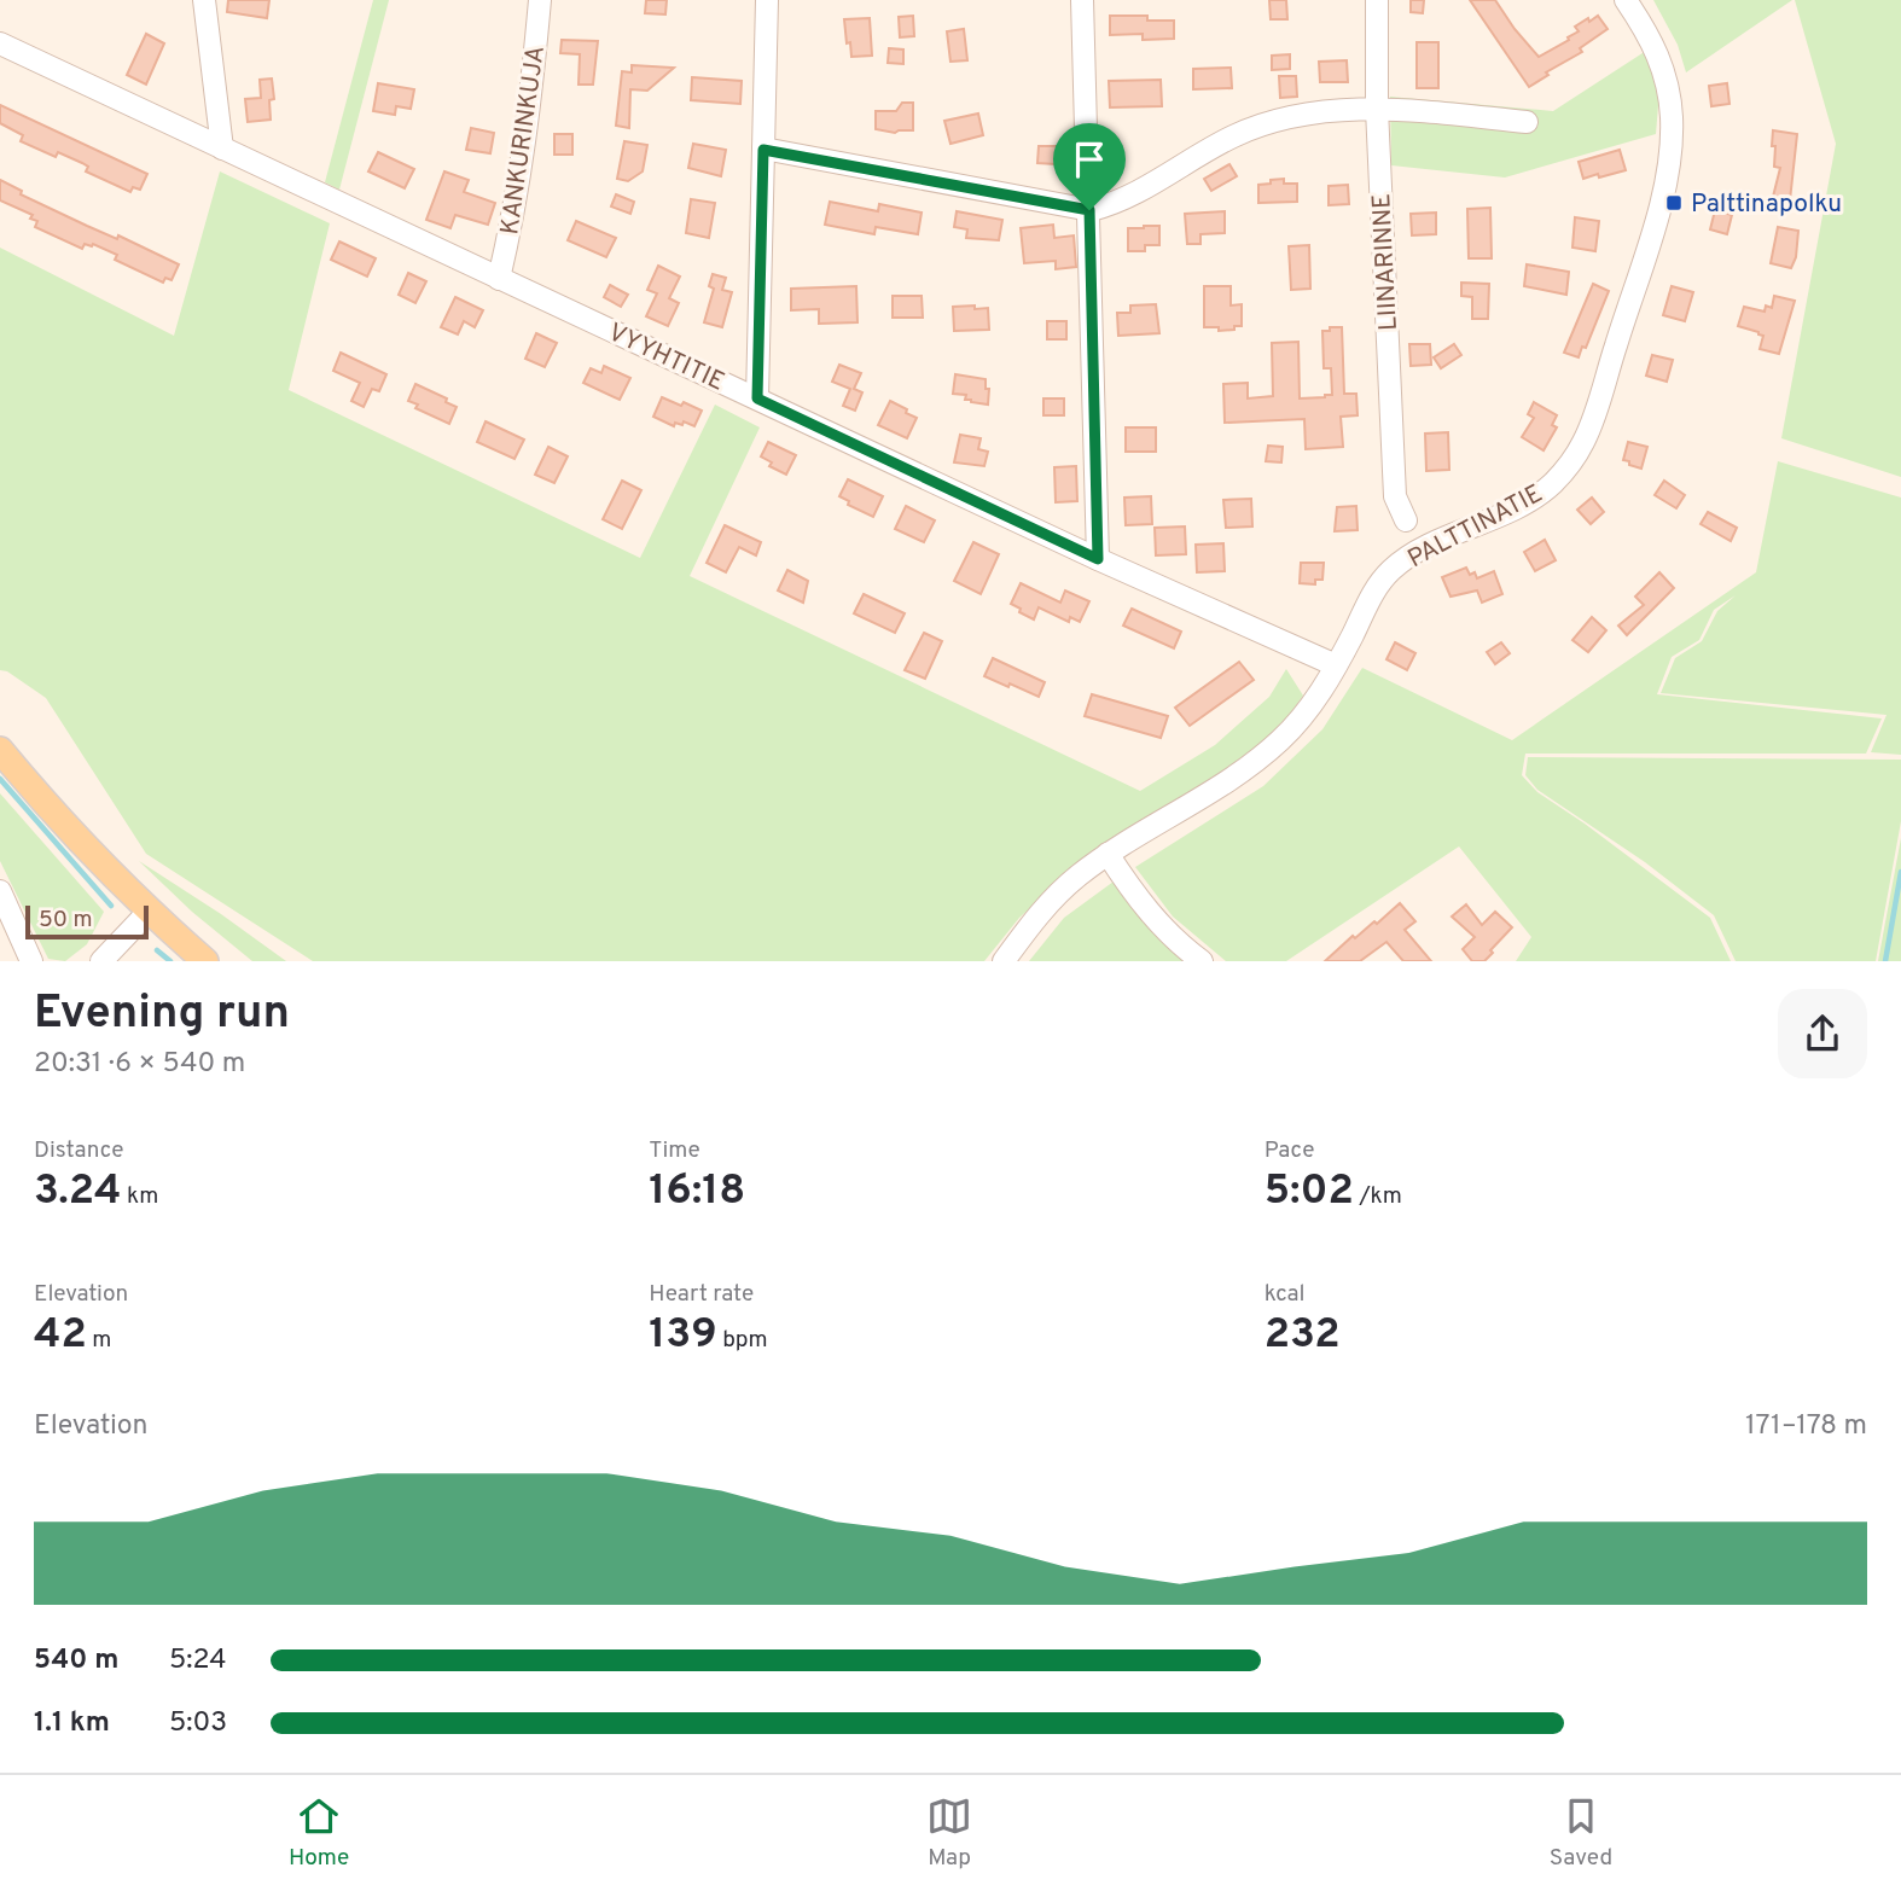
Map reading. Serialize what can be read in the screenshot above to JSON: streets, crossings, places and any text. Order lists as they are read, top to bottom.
{
  "streets": {
    "street": [
      "KANKURINKUJA",
      "LIINARINNE",
      "VYYHTITIE",
      "PALTTINATIE"
    ]
  },
  "crossings": [
    ["KANKURINKUJA", "VYYHTITIE"],
    ["VYYHTITIE", "PALTTINATIE"]
  ],
  "places": {
    "transit": ["Palttinapolku"]
  },
  "scale_bar": "50 m",
  "page": {
    "scale": "50 m",
    "heading": ["Evening run", "20:31 · 6 × 540 m"],
    "stats": [
      ["Distance", "3.24 km"],
      ["Time", "16:18"],
      ["Pace", "5:02 /km"],
      ["Elevation", "42 m"],
      ["Heart rate", "139 bpm"],
      ["kcal", "232"]
    ],
    "chart": ["Elevation", "171–178 m"],
    "list": [
      {
        "name": "540 m",
        "note": "5:24"
      },
      {
        "name": "1.1 km",
        "note": "5:03"
      }
    ],
    "tabs": ["Home", "Map", "Saved"]
  }
}
